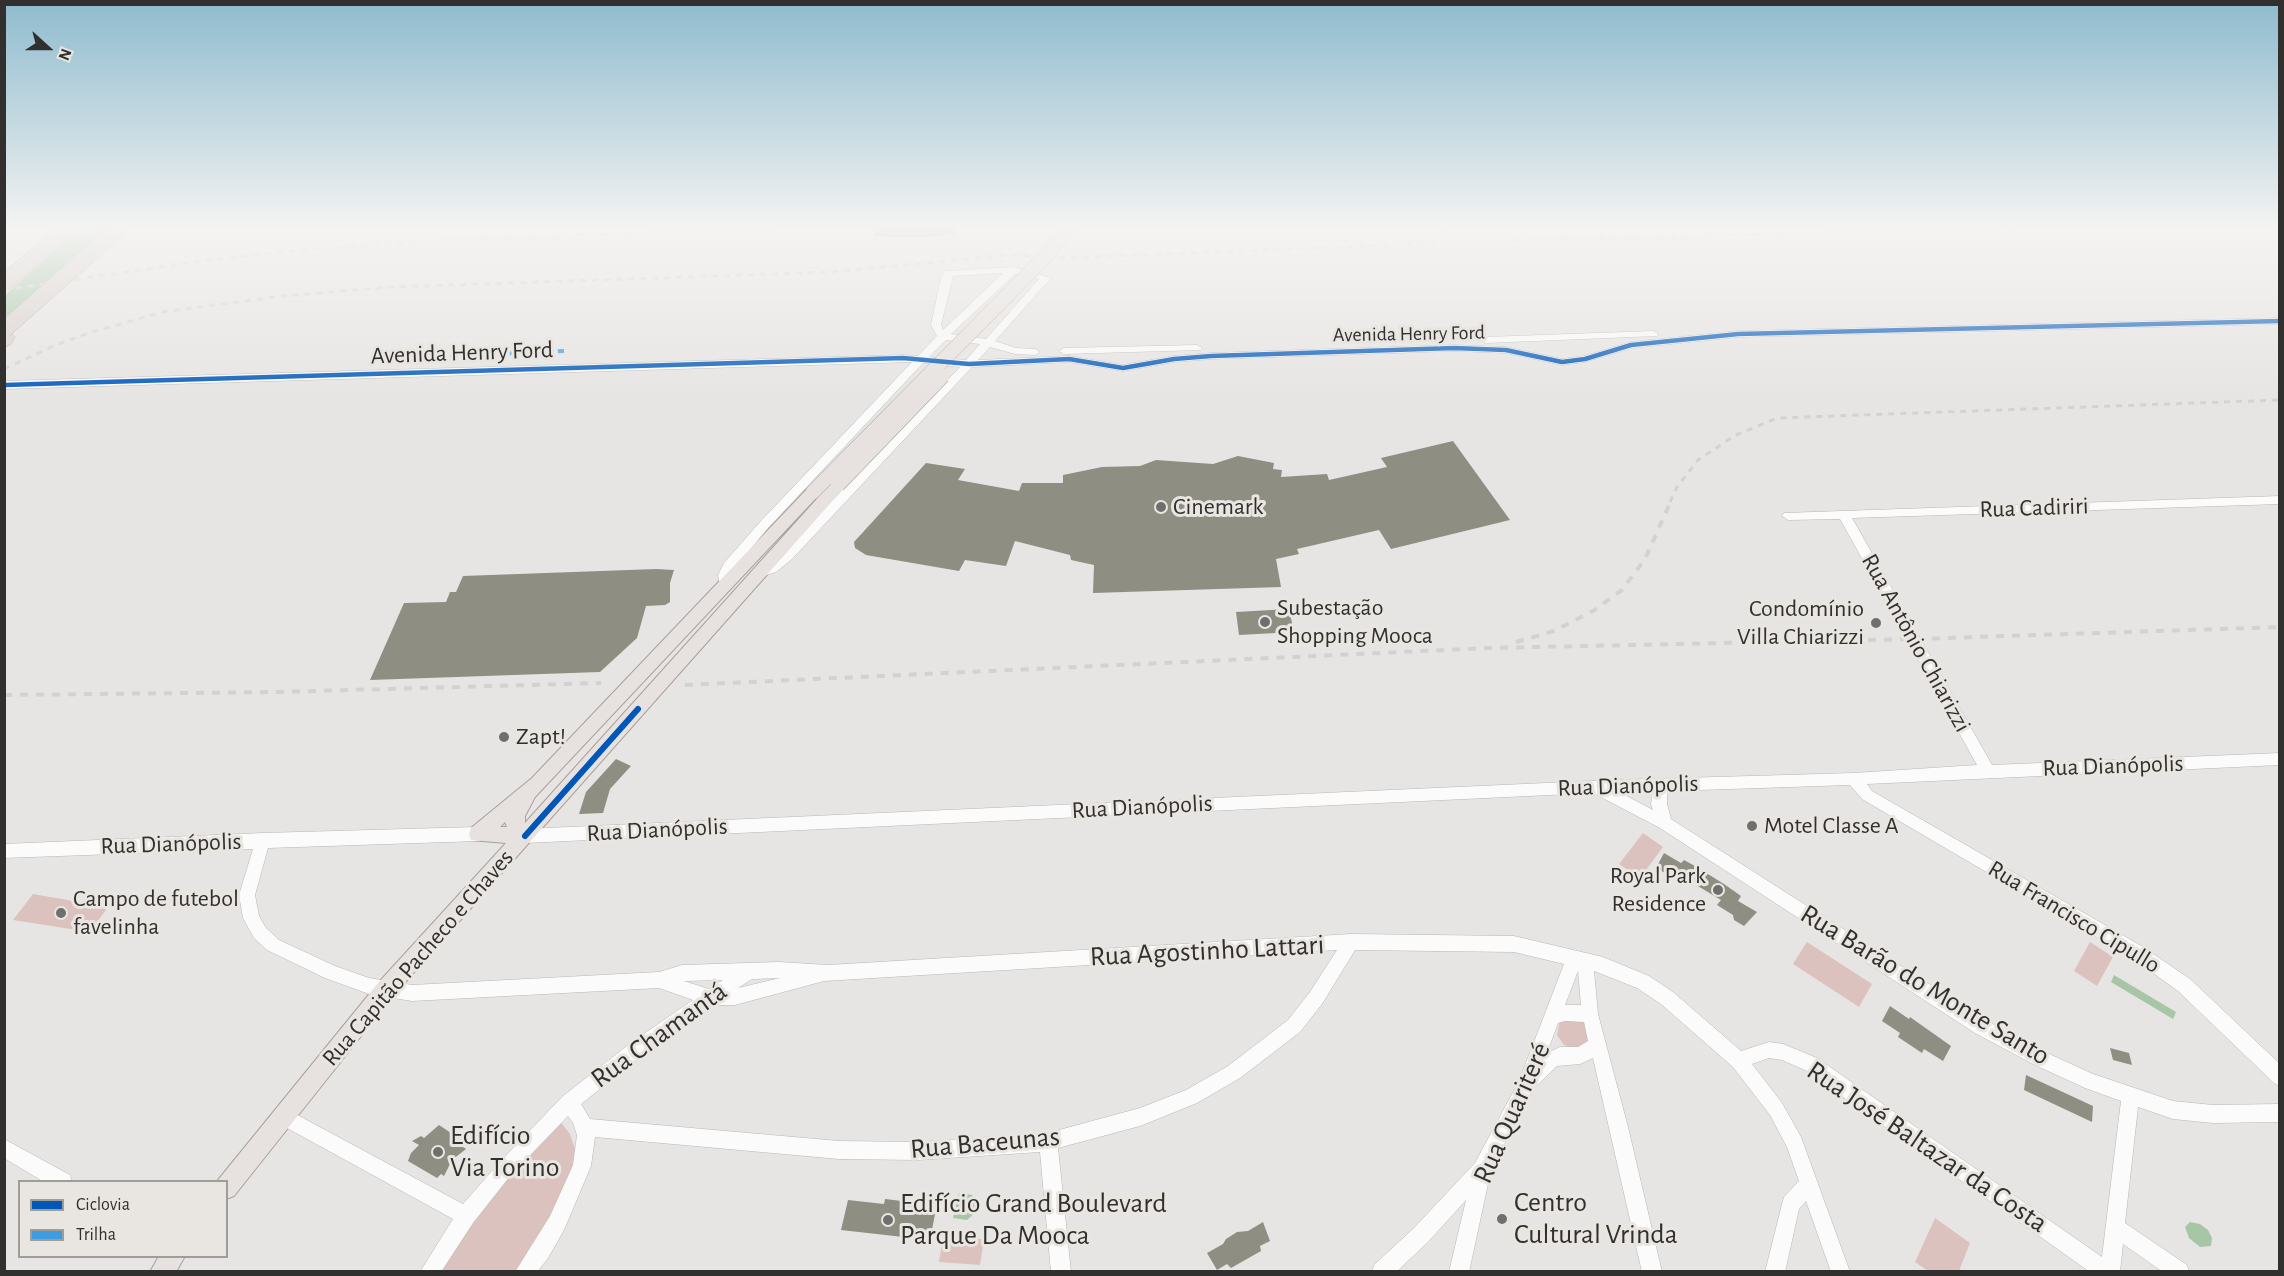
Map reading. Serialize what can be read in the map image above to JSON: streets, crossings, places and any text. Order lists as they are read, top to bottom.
{
  "streets": {
    "main road": ["Rua Dianópolis", "Rua Capitão Pacheco e Chaves"],
    "street": [
      "Avenida Henry Ford",
      "Rua Cadiriri",
      "Rua Antônio Chiarizzi",
      "Rua Francisco Cipullo",
      "Rua Agostinho Lattari",
      "Rua Barão do Monte Santo",
      "Rua Chamantá",
      "Rua Quariteré",
      "Rua Baceunas",
      "Rua José Baltazar da Costa"
    ]
  },
  "crossings": [
    ["Avenida Henry Ford", "Rua Capitão Pacheco e Chaves"],
    ["Rua Cadiriri", "Rua Antônio Chiarizzi"],
    ["Rua Antônio Chiarizzi", "Rua Dianópolis"],
    ["Rua Dianópolis", "Rua Francisco Cipullo"],
    ["Rua Dianópolis", "Rua Capitão Pacheco e Chaves"],
    ["Rua Dianópolis", "Rua Barão do Monte Santo"],
    ["Rua Agostinho Lattari", "Rua Quariteré"],
    ["Rua Agostinho Lattari", "Rua Baceunas"],
    ["Rua Agostinho Lattari", "Rua José Baltazar da Costa"]
  ],
  "places": [
    "Cinemark",
    "Subestação Shopping Mooca",
    "Condomínio Villa Chiarizzi",
    "Zapt!",
    "Motel Classe A",
    "Royal Park Residence",
    "Campo de futebol favelinha",
    "Edifício Via Torino",
    "Centro Cultural Vrinda",
    "Edifício Grand Boulevard Parque Da Mooca"
  ],
  "legend": ["Ciclovia", "Trilha"],
  "north": "right"
}
